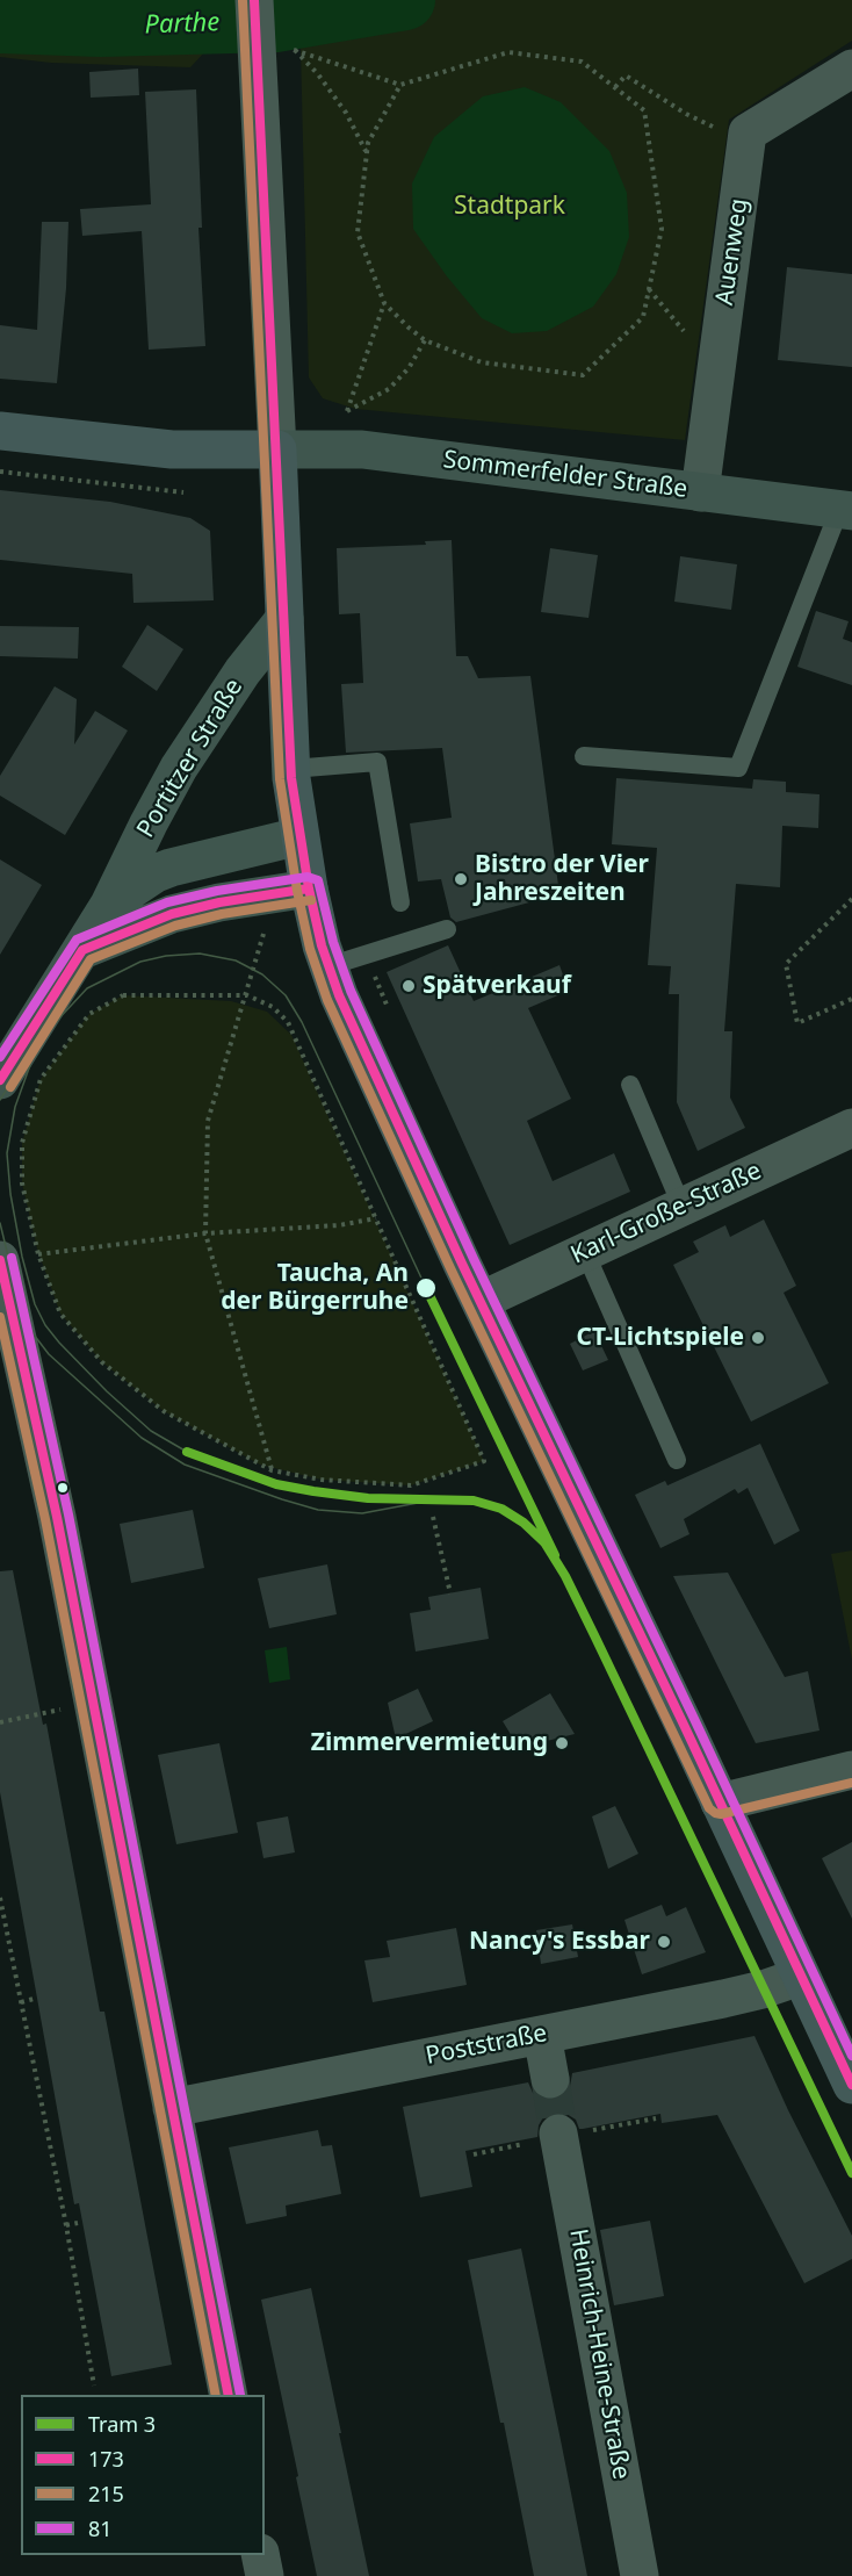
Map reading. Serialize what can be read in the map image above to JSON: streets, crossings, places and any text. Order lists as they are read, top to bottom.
{
  "streets": {
    "main road": ["Sommerfelder Straße", "Portitzer Straße"],
    "street": [
      "Auenweg",
      "Karl-Große-Straße",
      "Poststraße",
      "Heinrich-Heine-Straße"
    ]
  },
  "crossings": [
    ["Auenweg", "Sommerfelder Straße"]
  ],
  "water": ["Parthe"],
  "parks": ["Stadtpark"],
  "places": [
    "Bistro der Vier Jahreszeiten",
    "Spätverkauf",
    "Taucha, An der Bürgerruhe",
    "CT-Lichtspiele",
    "Zimmervermietung",
    "Nancy's Essbar"
  ],
  "lines": [
    "transit line 173",
    "transit line 215",
    "transit line 81",
    "tram line 3"
  ],
  "legend": [
    "Tram 3",
    "173",
    "215",
    "81"
  ]
}
